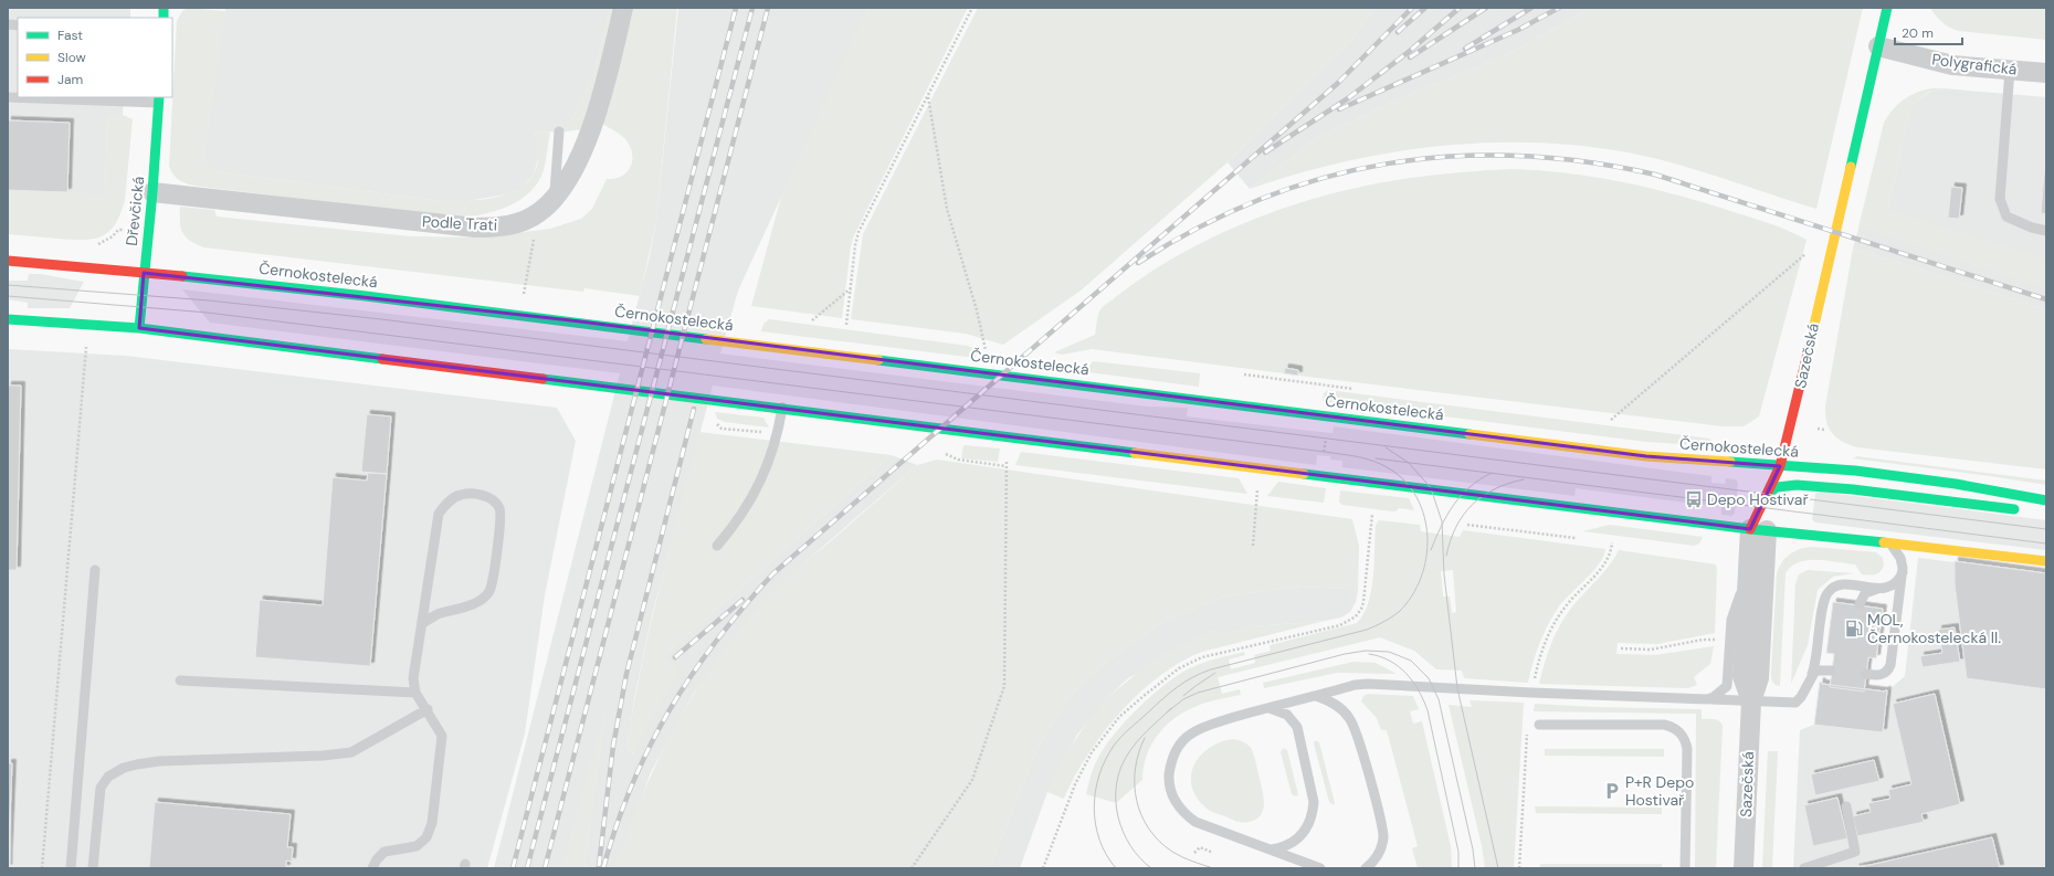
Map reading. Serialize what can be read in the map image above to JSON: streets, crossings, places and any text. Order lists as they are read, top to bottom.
{
  "streets": {
    "main road": ["Dřevčická", "Černokostelecká", "Sazečská"],
    "street": ["Polygrafická", "Podle Trati"]
  },
  "crossings": [
    ["Polygrafická", "Sazečská"],
    ["Dřevčická", "Podle Trati"],
    ["Dřevčická", "Černokostelecká"],
    ["Černokostelecká", "Sazečská"]
  ],
  "places": {
    "bus stop": ["Depo Hostivař"],
    "fuel station": ["MOL, Černokostelecká II."],
    "parking": ["P+R Depo Hostivař"]
  },
  "legend": ["Fast", "Slow", "Jam"],
  "scale_bar": "20 m"
}
